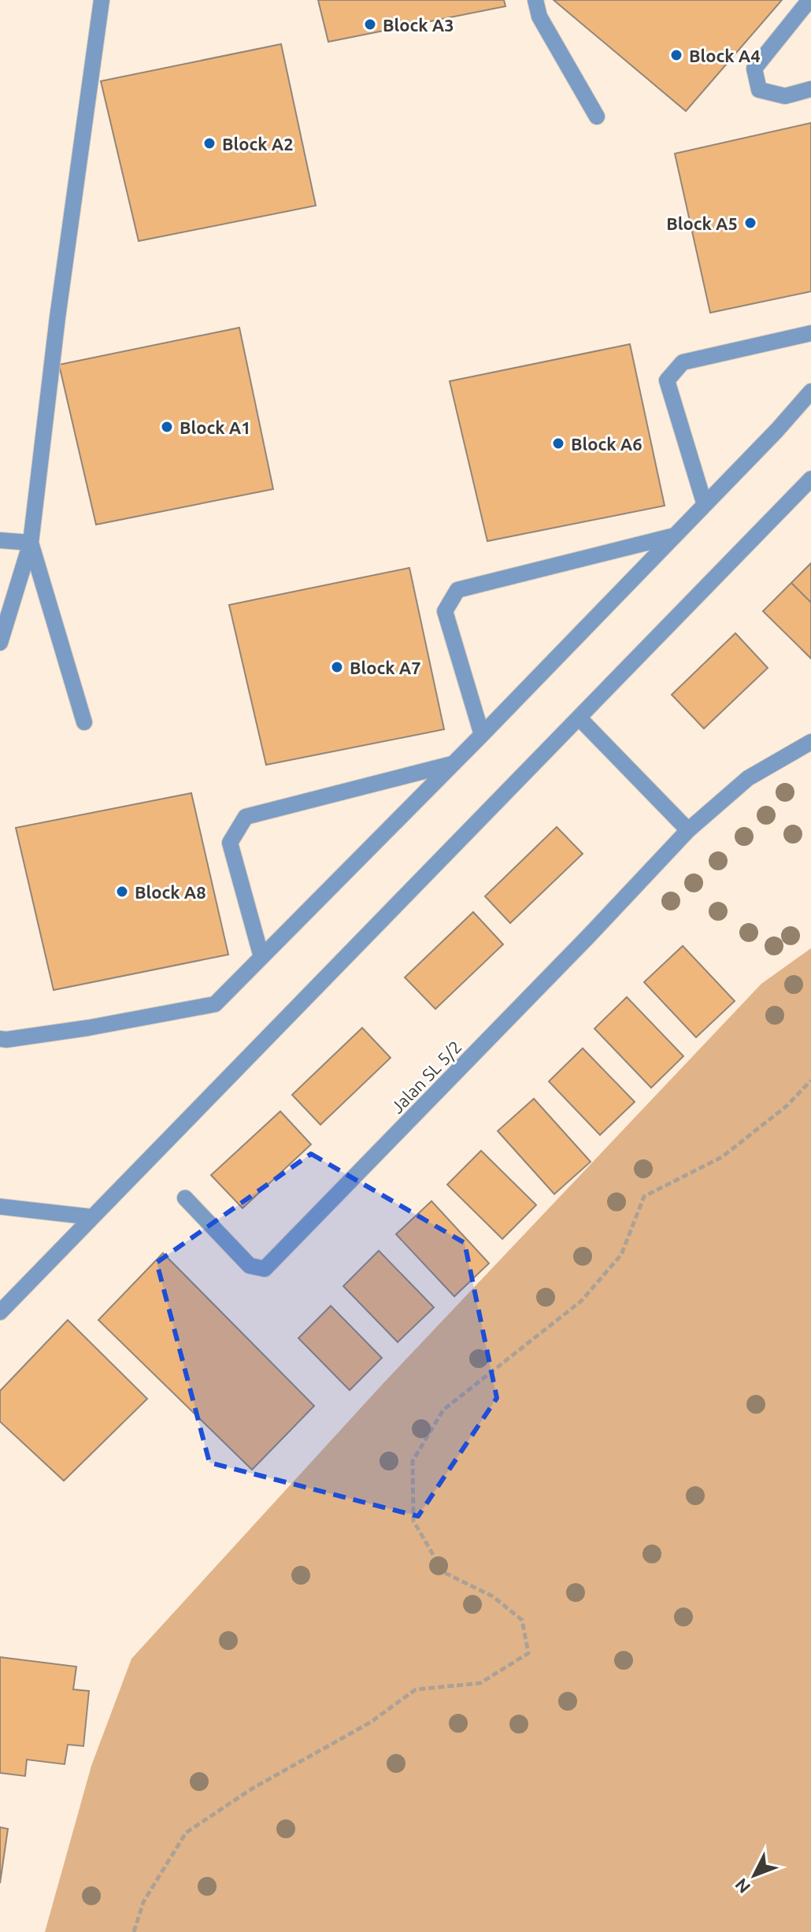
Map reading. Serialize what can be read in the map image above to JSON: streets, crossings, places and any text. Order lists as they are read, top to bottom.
{
  "streets": {
    "street": ["Jalan SL 5/2"]
  },
  "places": [
    "Block A3",
    "Block A4",
    "Block A2",
    "Block A5",
    "Block A1",
    "Block A6",
    "Block A7",
    "Block A8"
  ],
  "north": "bottom left"
}
